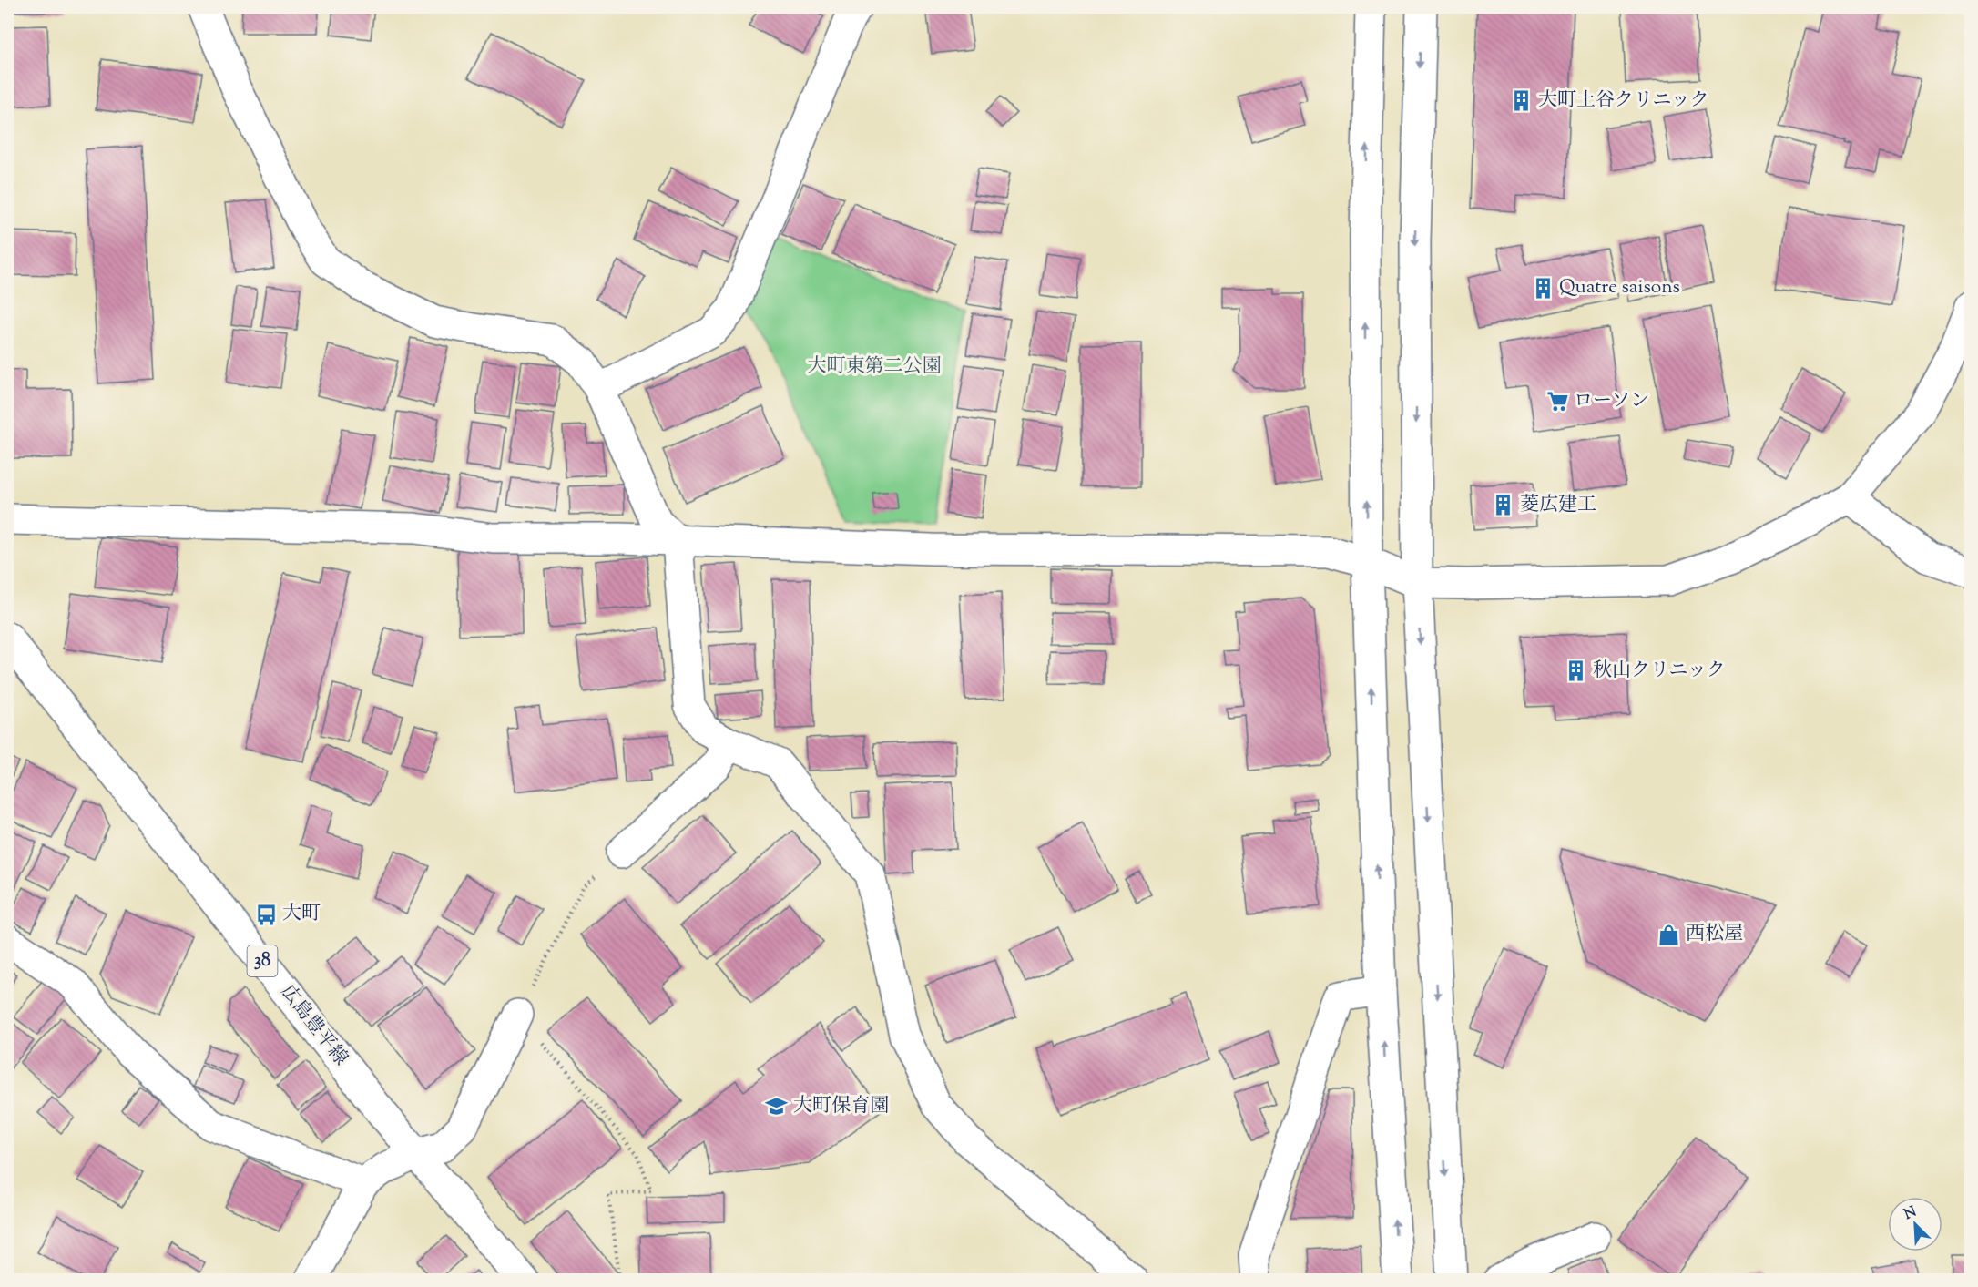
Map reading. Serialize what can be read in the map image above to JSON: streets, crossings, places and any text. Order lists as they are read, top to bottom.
{
  "streets": {
    "street": ["38", "広島豊平線"]
  },
  "parks": ["大町東第二公園"],
  "places": {
    "building": [
      "大町土谷クリニック",
      "Quatre saisons",
      "菱広建工",
      "秋山クリニック"
    ],
    "supermarket": ["ローソン"],
    "bus stop": ["大町"],
    "shop": ["西松屋"],
    "school or university": ["大町保育園"]
  },
  "north": "top left"
}
